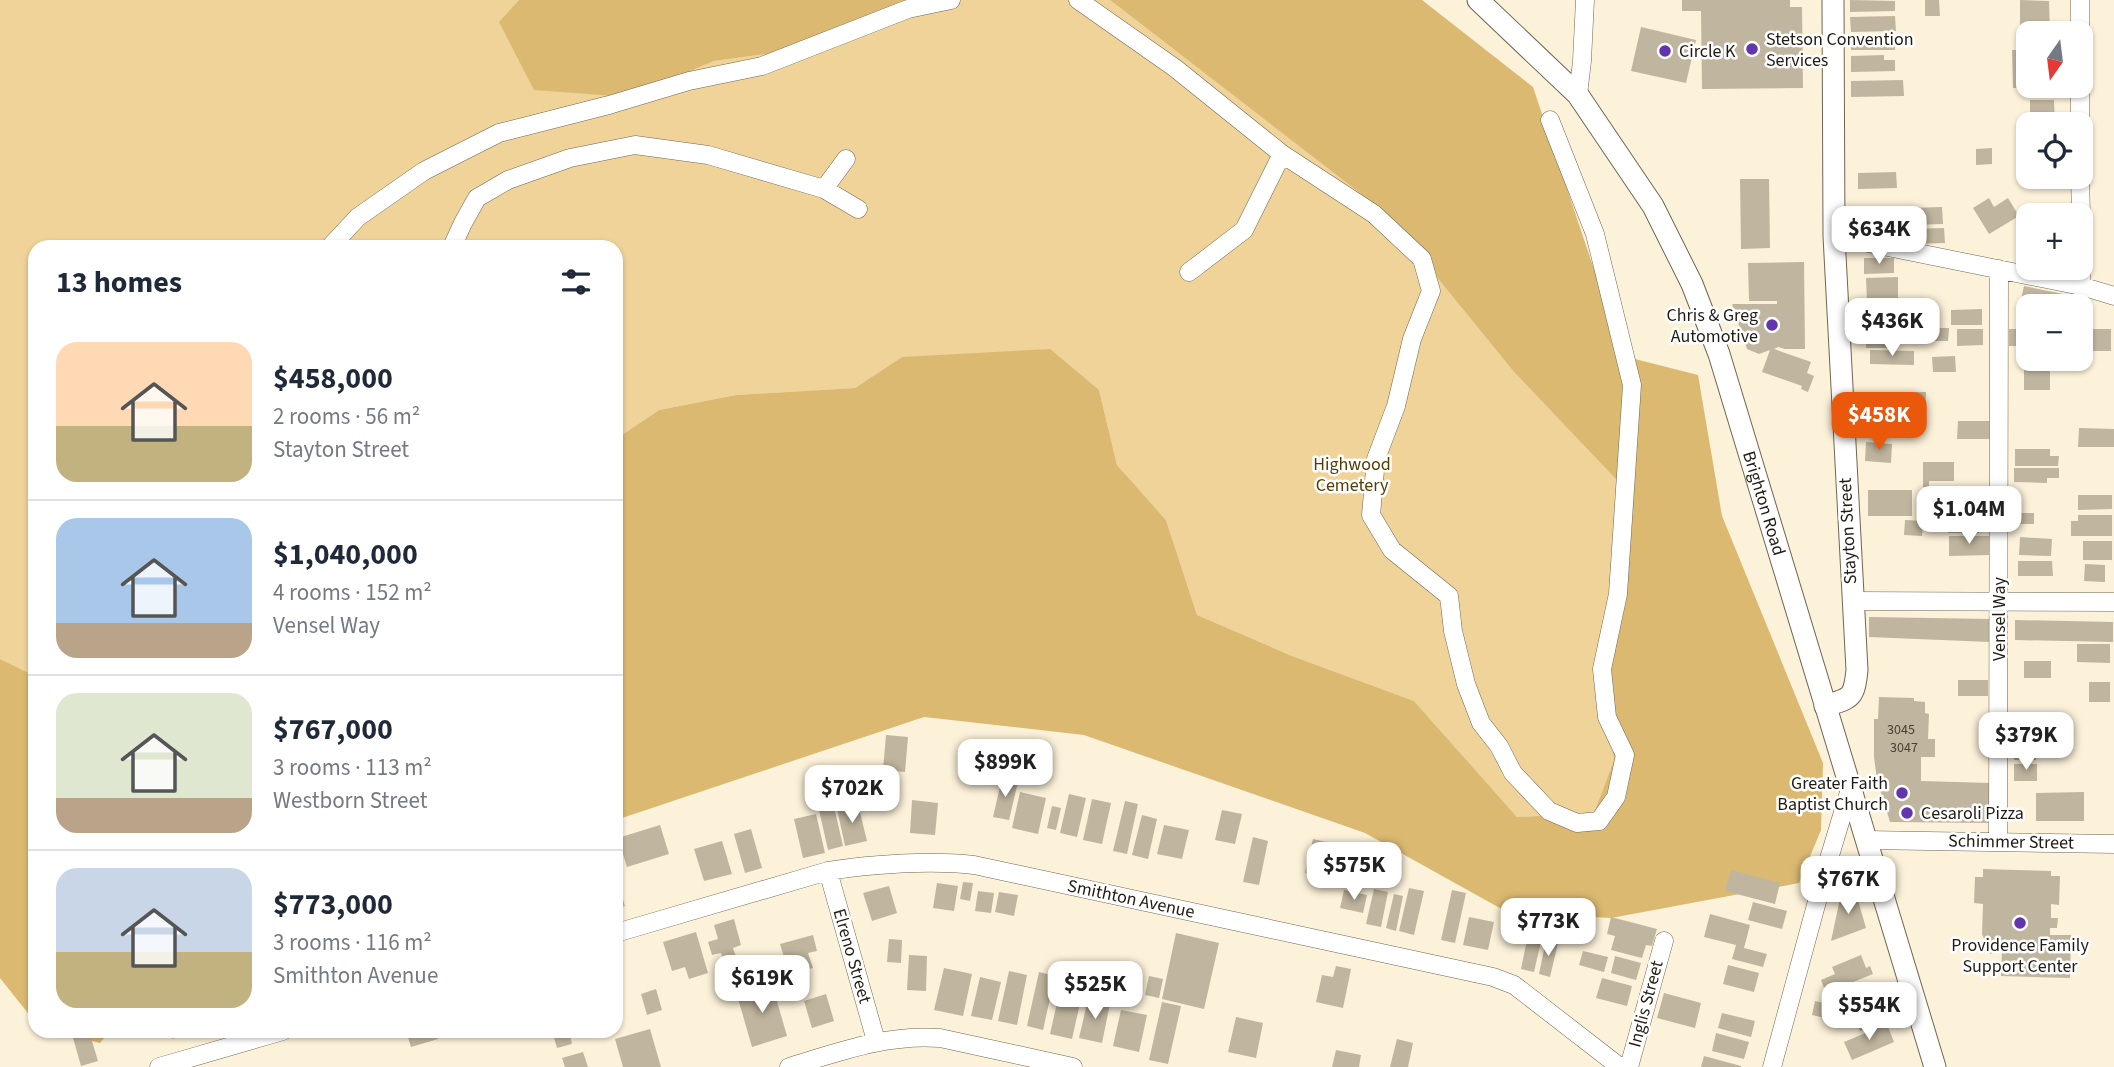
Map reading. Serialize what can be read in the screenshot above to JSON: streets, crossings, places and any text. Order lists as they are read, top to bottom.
{
  "streets": {
    "street": [
      "Brighton Road",
      "Stayton Street",
      "Vensel Way",
      "Schimmer Street",
      "Smithton Avenue",
      "Elreno Street",
      "Inglis Street"
    ]
  },
  "crossings": [
    ["Brighton Road", "Stayton Street"],
    ["Brighton Road", "Schimmer Street"],
    ["Vensel Way", "Schimmer Street"],
    ["Smithton Avenue", "Elreno Street"]
  ],
  "parks": ["Highwood Cemetery"],
  "places": [
    "Stetson Convention Services",
    "Circle K",
    "Chris & Greg Automotive",
    "Greater Faith Baptist Church",
    "Cesaroli Pizza",
    "Providence Family Support Center"
  ],
  "house_numbers": ["3045", "3047"],
  "north": "bottom",
  "page": {
    "map_buttons": ["+", "−"],
    "price": [
      "$634K",
      "$436K",
      "$458K",
      "$1.04M",
      "$379K",
      "$899K",
      "$702K",
      "$575K",
      "$767K",
      "$773K",
      "$619K",
      "$525K",
      "$554K"
    ],
    "heading": "13 homes",
    "list": [
      {
        "name": "$458,000",
        "note": "2 rooms · 56 m² · Stayton Street"
      },
      {
        "name": "$1,040,000",
        "note": "4 rooms · 152 m² · Vensel Way"
      },
      {
        "name": "$767,000",
        "note": "3 rooms · 113 m² · Westborn Street"
      },
      {
        "name": "$773,000",
        "note": "3 rooms · 116 m² · Smithton Avenue"
      }
    ]
  }
}
